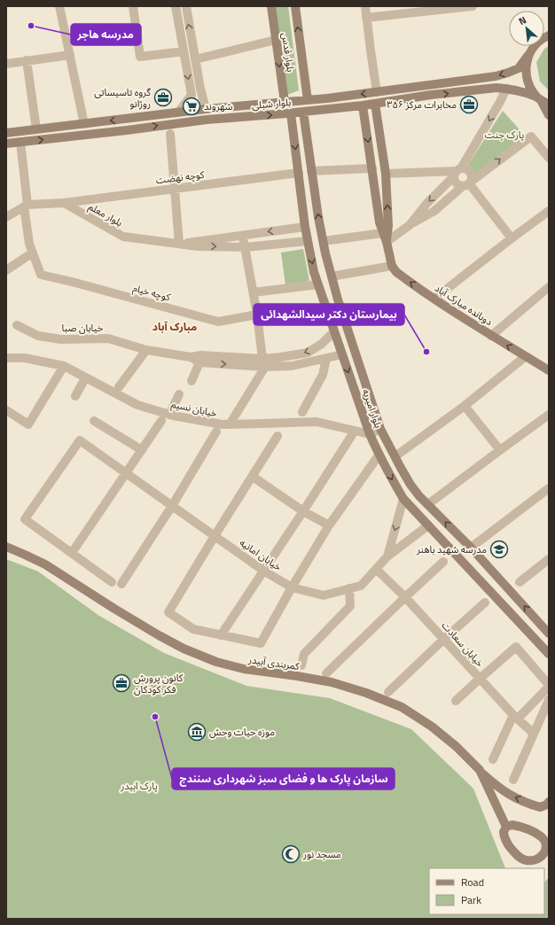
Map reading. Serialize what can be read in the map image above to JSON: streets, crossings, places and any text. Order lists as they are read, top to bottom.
{
  "streets": {
    "street": [
      "بلوار قدس",
      "بلوار شبلی",
      "کوچه نهضت",
      "بلوار معلم",
      "کوچه خیام",
      "دوبانده مبارک آباد",
      "خیابان صبا",
      "خیابان نسیم",
      "بلوار امیریه",
      "خیابان امانیه",
      "خیابان سعادت",
      "کمربندی آبیدر"
    ]
  },
  "crossings": [
    ["بلوار قدس", "بلوار شبلی"],
    ["بلوار شبلی", "بلوار امیریه"],
    ["کوچه نهضت", "بلوار معلم"],
    ["کوچه نهضت", "بلوار امیریه"],
    ["بلوار معلم", "بلوار امیریه"],
    ["خیابان صبا", "بلوار امیریه"],
    ["خیابان نسیم", "بلوار امیریه"],
    ["بلوار امیریه", "خیابان امانیه"],
    ["خیابان امانیه", "خیابان سعادت"]
  ],
  "one_way": ["دوبانده مبارک آباد"],
  "districts": ["مبارک آباد"],
  "parks": ["پارک جنت", "پارک آبیدر"],
  "places": {
    "other": ["مدرسه هاجر", "بیمارستان دکتر سیدالشهدائی", "سازمان پارک ها و فضای سبز شهرداری سنندج"],
    "office": ["گروه تاسیساتی روژانو", "مخابرات مرکز ۳۵۶", "کانون پرورش فکر کودکان"],
    "supermarket": ["شهروند"],
    "school or university": ["مدرسه شهید باهنر"],
    "museum": ["موزه حیات وحش"],
    "mosque": ["مسجد نور"]
  },
  "legend": ["Road", "Park"],
  "north": "top left"
}
